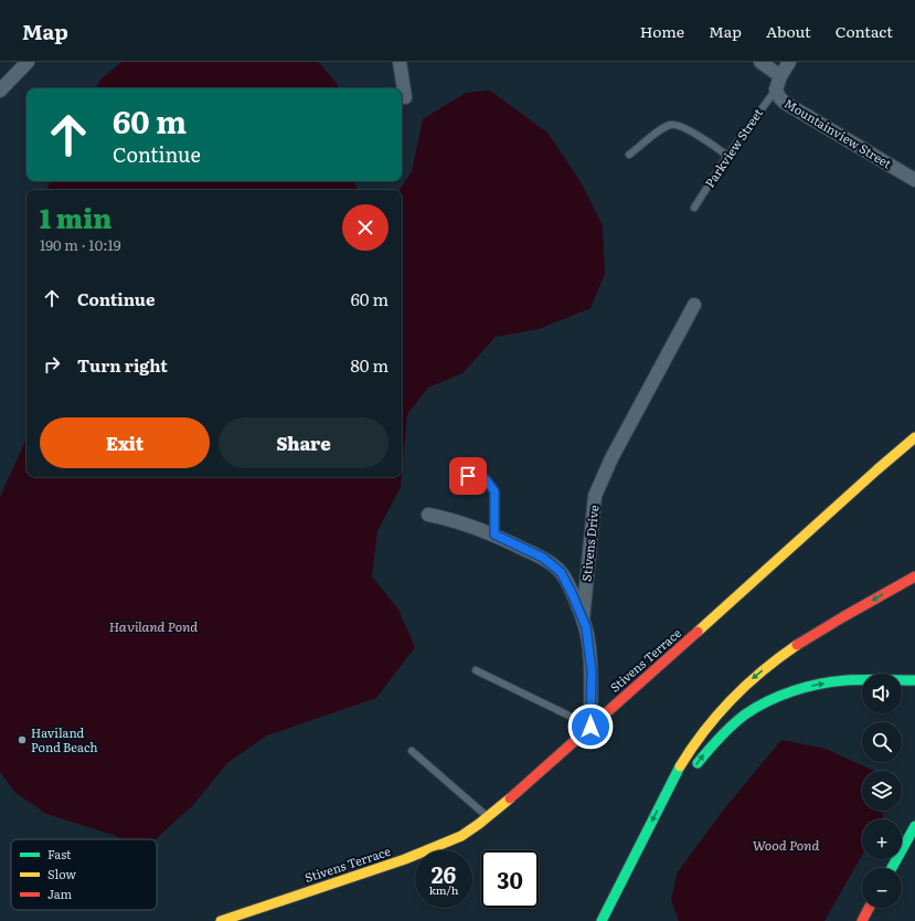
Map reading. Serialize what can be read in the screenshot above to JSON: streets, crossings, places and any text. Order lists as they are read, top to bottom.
{
  "streets": {
    "main road": ["Stivens Terrace"],
    "street": ["Mountainview Street", "Stivens Drive"],
    "lane": ["Parkview Street"]
  },
  "crossings": [
    ["Mountainview Street", "Parkview Street"],
    ["Stivens Drive", "Stivens Terrace"]
  ],
  "water": ["Haviland Pond", "Wood Pond"],
  "places": ["Haviland Pond Beach"],
  "legend": ["Fast", "Slow", "Jam"],
  "page": {
    "header": "Map",
    "nav": [
      "Home",
      "Map",
      "About",
      "Contact"
    ],
    "turn": ["60 m", "Continue"],
    "heading": ["1 min", "190 m · 10:19"],
    "list": [
      {
        "name": "Continue",
        "value": "60 m"
      },
      {
        "name": "Turn right",
        "value": "80 m"
      }
    ],
    "buttons": ["Exit", "Share"],
    "map_buttons": ["+", "−"],
    "speed": "26 km/h",
    "limit": "30"
  }
}
